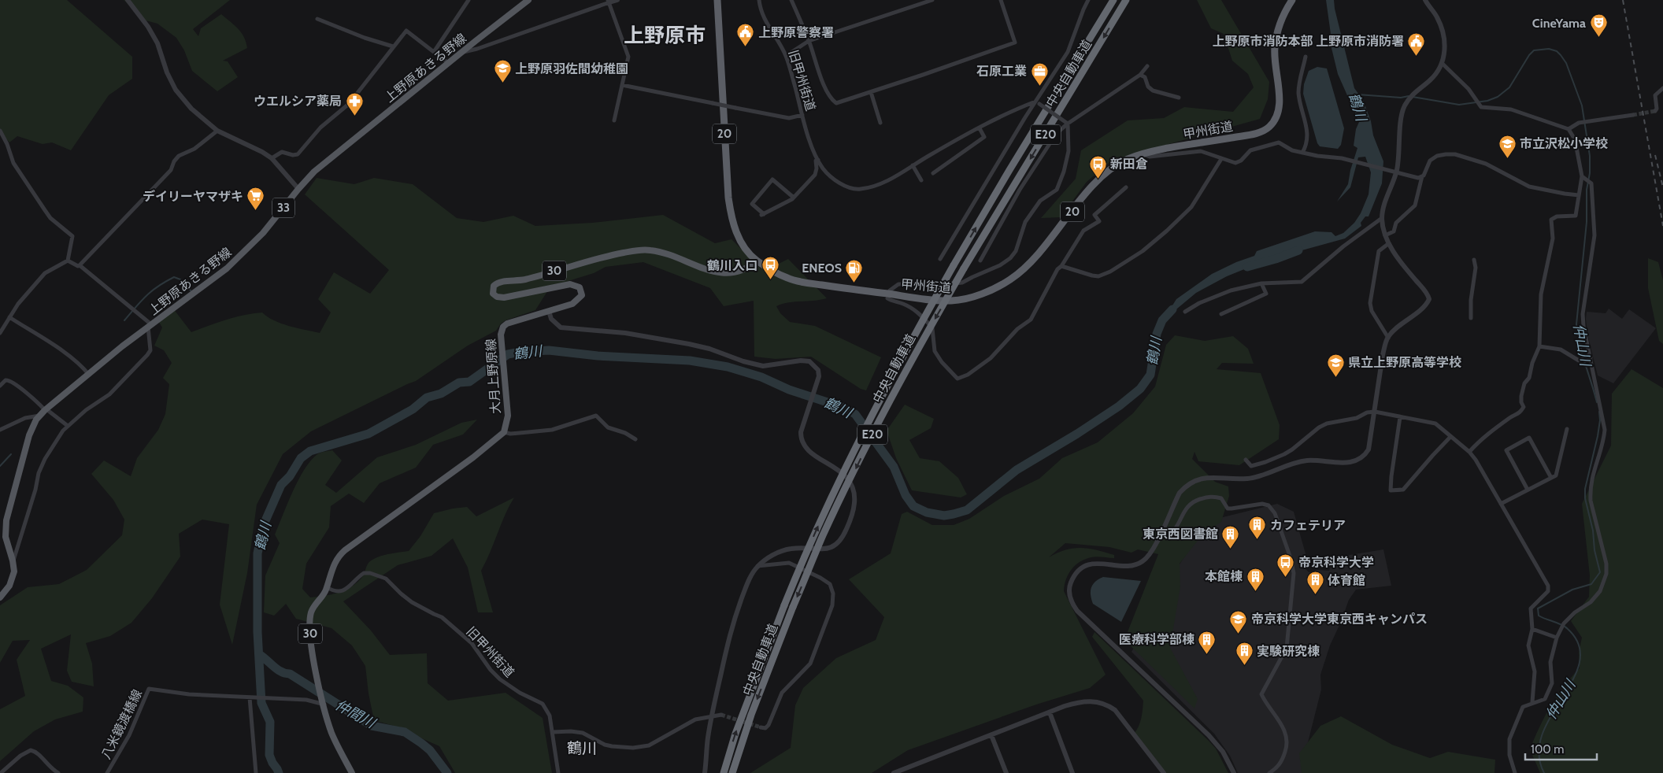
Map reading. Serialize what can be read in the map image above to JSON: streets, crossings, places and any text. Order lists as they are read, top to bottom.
{
  "streets": {
    "highway": [
      "中央自動車道",
      "甲州街道",
      "20",
      "E20"
    ],
    "main road": [
      "上野原あきる野線",
      "33",
      "30",
      "大月上野原線"
    ],
    "street": ["旧甲州街道", "八米鏡渡橋線"]
  },
  "crossings": [
    ["旧甲州街道", "大月上野原線"],
    ["甲州街道", "大月上野原線"]
  ],
  "districts": ["上野原市", "鶴川"],
  "water": ["鶴川", "仲山川", "仲間川"],
  "places": {
    "theatre": ["CineYama"],
    "public building": ["上野原警察署", "上野原市消防本部 上野原市消防署"],
    "school or university": [
      "上野原羽佐間幼稚園",
      "市立沢松小学校",
      "県立上野原高等学校",
      "帝京科学大学東京西キャンパス"
    ],
    "office": ["石原工業"],
    "pharmacy": ["ウエルシア薬局"],
    "bus stop": ["新田倉", "鶴川入口", "帝京科学大学"],
    "supermarket": ["デイリーヤマザキ"],
    "fuel station": ["ENEOS"],
    "building": [
      "カフェテリア",
      "東京西図書館",
      "本館棟",
      "体育館",
      "医療科学部棟",
      "実験研究棟"
    ]
  },
  "scale_bar": "100 m"
}
